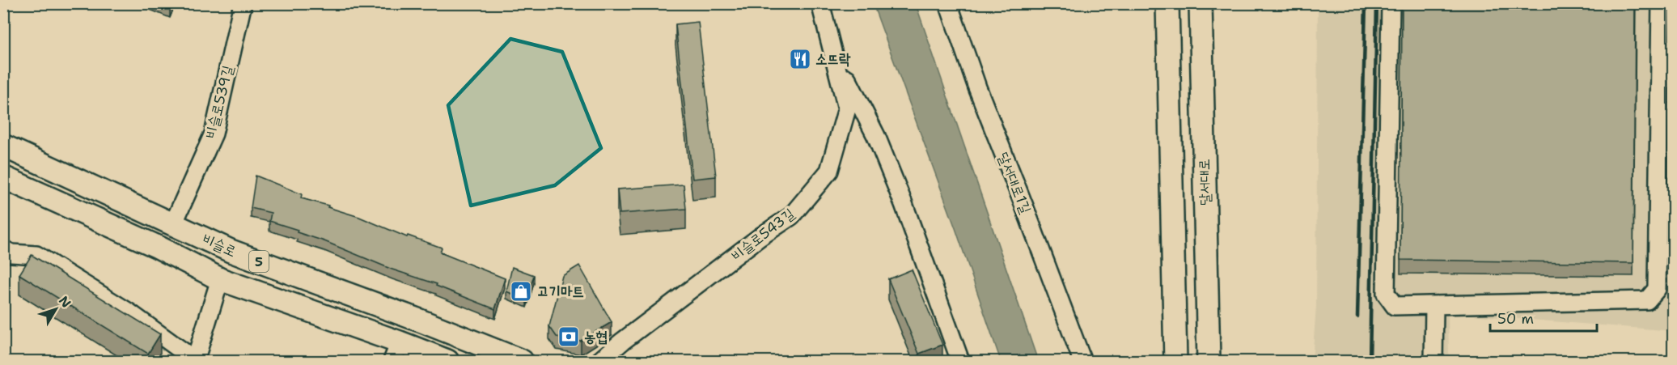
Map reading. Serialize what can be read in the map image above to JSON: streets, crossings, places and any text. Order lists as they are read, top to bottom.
{
  "streets": {
    "main road": ["달서대로", "비슬로", "5"],
    "street": ["비슬로539길", "달서대로1길", "비슬로543길"]
  },
  "crossings": [
    ["비슬로539길", "비슬로"]
  ],
  "places": {
    "restaurant": ["소뜨락"],
    "shop": ["고기마트"],
    "bank": ["농협"]
  },
  "scale_bar": "50 m",
  "north": "top right"
}
